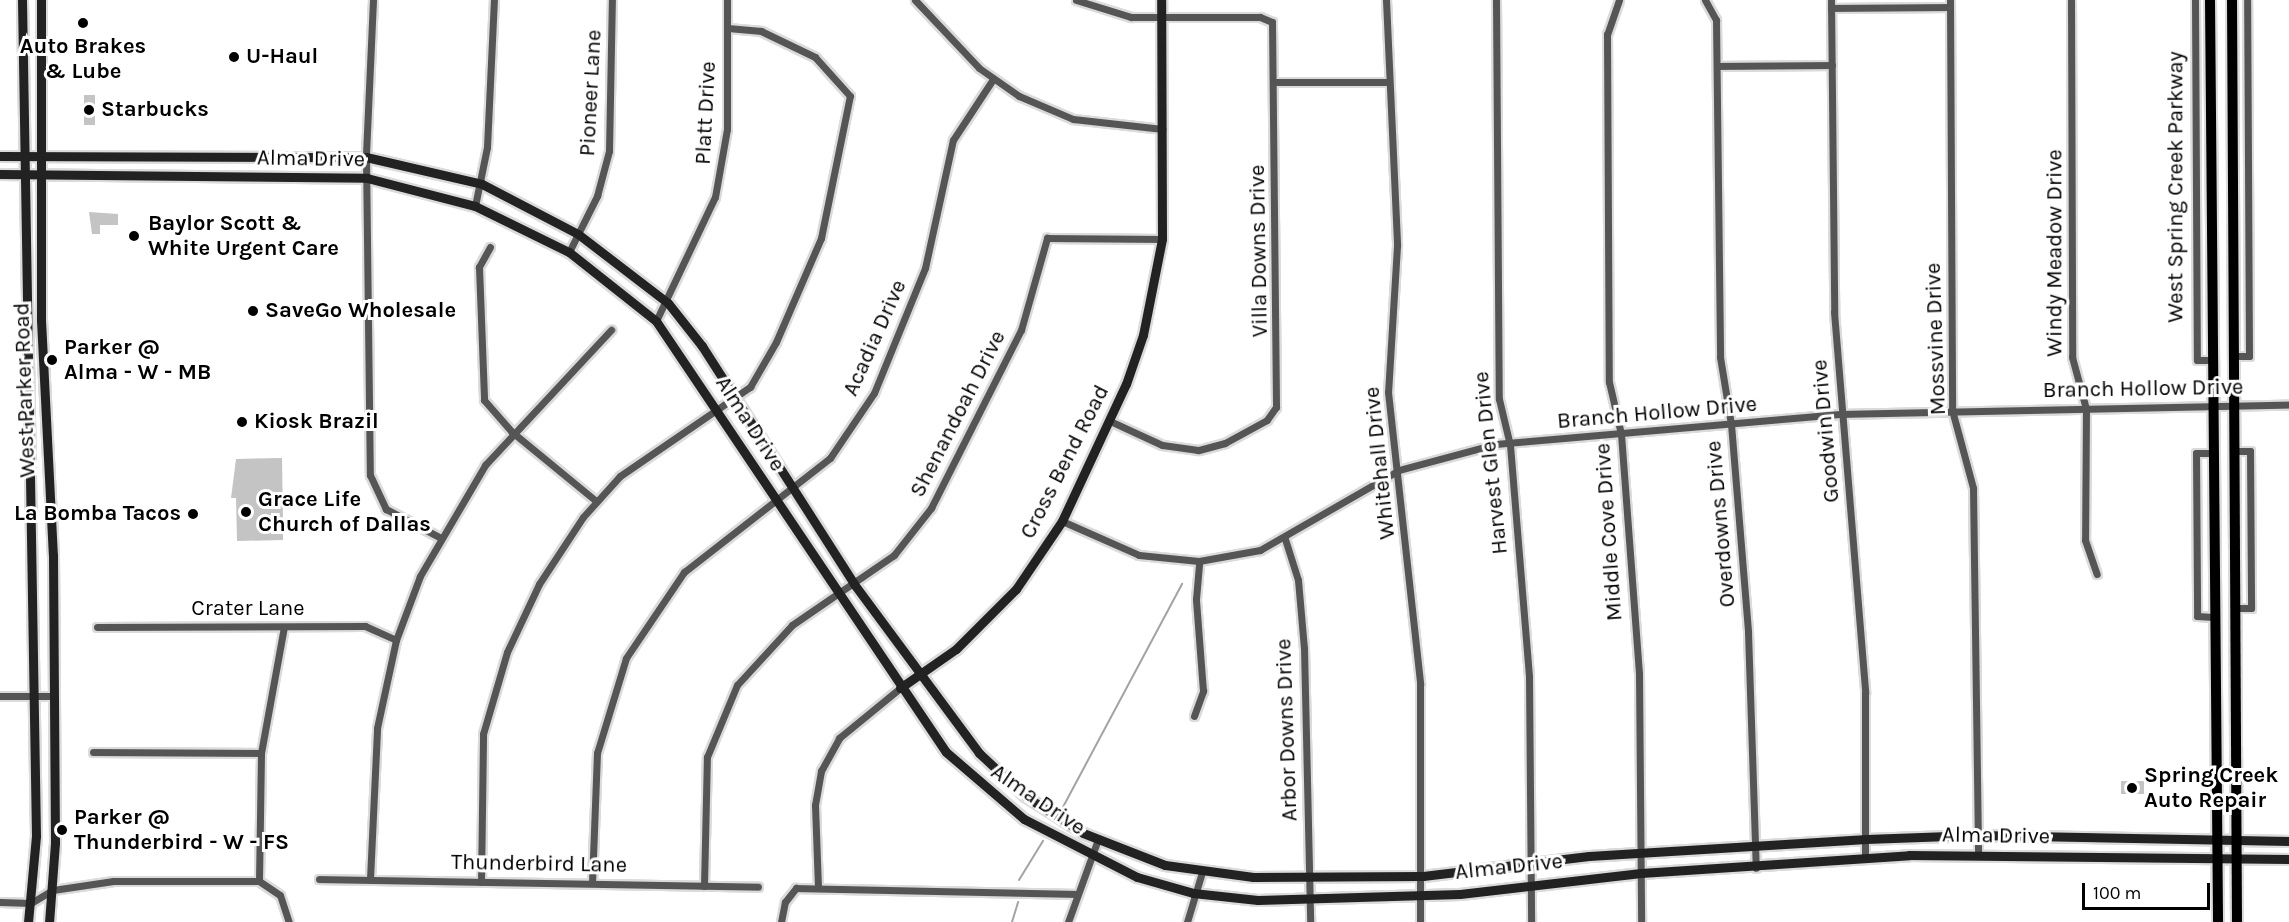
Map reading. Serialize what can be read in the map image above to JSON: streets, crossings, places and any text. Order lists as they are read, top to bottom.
{
  "streets": {
    "main road": [
      "Alma Drive",
      "West Spring Creek Parkway",
      "West Parker Road",
      "Cross Bend Road"
    ],
    "street": [
      "Pioneer Lane",
      "Platt Drive",
      "Villa Downs Drive",
      "Windy Meadow Drive",
      "Acadia Drive",
      "Mossvine Drive",
      "Branch Hollow Drive",
      "Shenandoah Drive",
      "Goodwin Drive",
      "Whitehall Drive",
      "Harvest Glen Drive",
      "Overdowns Drive",
      "Middle Cove Drive",
      "Crater Lane",
      "Arbor Downs Drive",
      "Thunderbird Lane"
    ]
  },
  "crossings": [
    ["Pioneer Lane", "Alma Drive"],
    ["Platt Drive", "Alma Drive"],
    ["Alma Drive", "West Spring Creek Parkway"],
    ["Alma Drive", "Acadia Drive"],
    ["Alma Drive", "Mossvine Drive"],
    ["Alma Drive", "West Parker Road"],
    ["Alma Drive", "Shenandoah Drive"],
    ["Alma Drive", "Goodwin Drive"],
    ["Alma Drive", "Cross Bend Road"],
    ["Alma Drive", "Whitehall Drive"],
    ["Alma Drive", "Harvest Glen Drive"],
    ["Alma Drive", "Overdowns Drive"],
    ["Alma Drive", "Middle Cove Drive"],
    ["Alma Drive", "Arbor Downs Drive"],
    ["West Spring Creek Parkway", "Branch Hollow Drive"],
    ["Villa Downs Drive", "Cross Bend Road"],
    ["Windy Meadow Drive", "Branch Hollow Drive"],
    ["Acadia Drive", "Thunderbird Lane"],
    ["Mossvine Drive", "Branch Hollow Drive"],
    ["Branch Hollow Drive", "Goodwin Drive"],
    ["Branch Hollow Drive", "Cross Bend Road"],
    ["Branch Hollow Drive", "Whitehall Drive"],
    ["Branch Hollow Drive", "Harvest Glen Drive"],
    ["Branch Hollow Drive", "Overdowns Drive"],
    ["Branch Hollow Drive", "Middle Cove Drive"],
    ["Branch Hollow Drive", "Arbor Downs Drive"],
    ["Shenandoah Drive", "Cross Bend Road"],
    ["Shenandoah Drive", "Thunderbird Lane"]
  ],
  "places": [
    "Auto Brakes & Lube",
    "U-Haul",
    "Starbucks",
    "Baylor Scott & White Urgent Care",
    "SaveGo Wholesale",
    "Parker @ Alma - W - MB",
    "Kiosk Brazil",
    "Grace Life Church of Dallas",
    "La Bomba Tacos",
    "Spring Creek Auto Repair",
    "Parker @ Thunderbird - W - FS"
  ],
  "scale_bar": "100 m"
}
